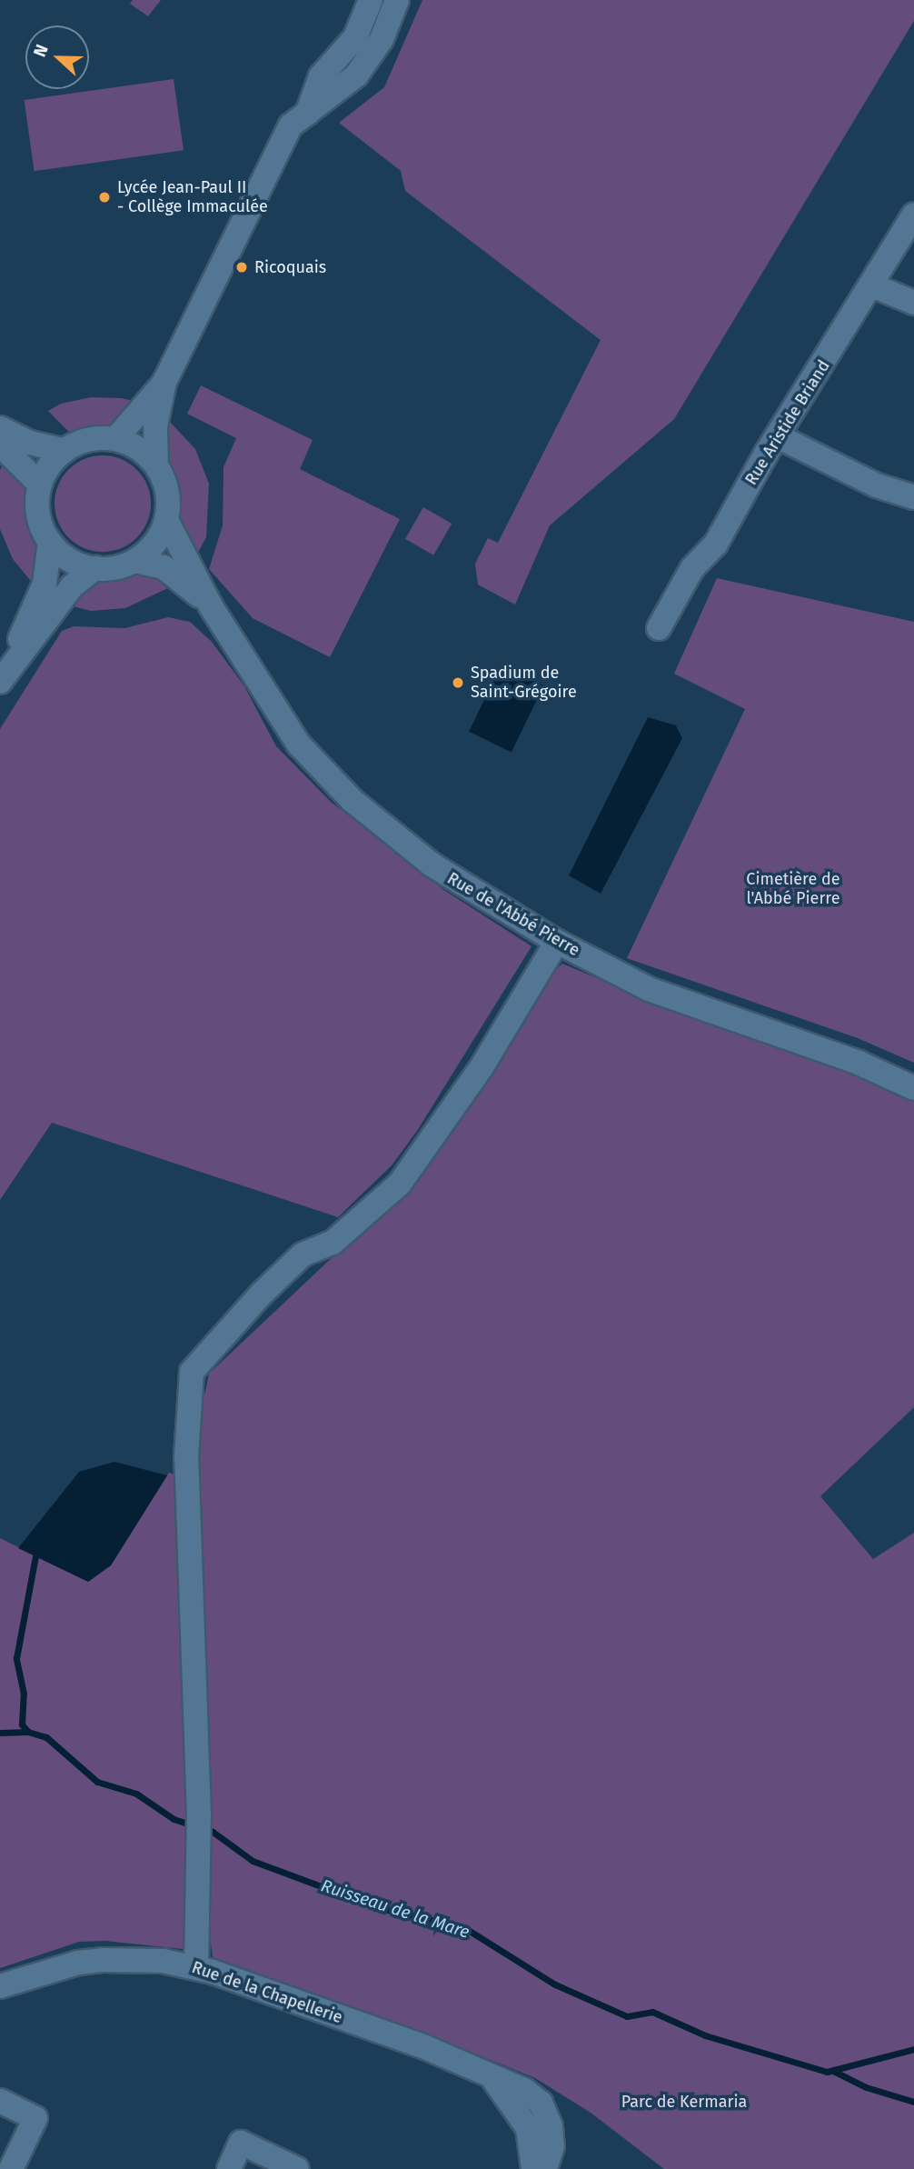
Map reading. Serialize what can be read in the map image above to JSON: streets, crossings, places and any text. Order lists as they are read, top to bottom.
{
  "streets": {
    "street": ["Rue Aristide Briand", "Rue de l'Abbé Pierre", "Rue de la Chapellerie"]
  },
  "water": ["Ruisseau de la Mare"],
  "parks": ["Cimetière de l'Abbé Pierre", "Parc de Kermaria"],
  "places": ["Lycée Jean-Paul II - Collège Immaculée", "Ricoquais", "Spadium de Saint-Grégoire"],
  "north": "left"
}
